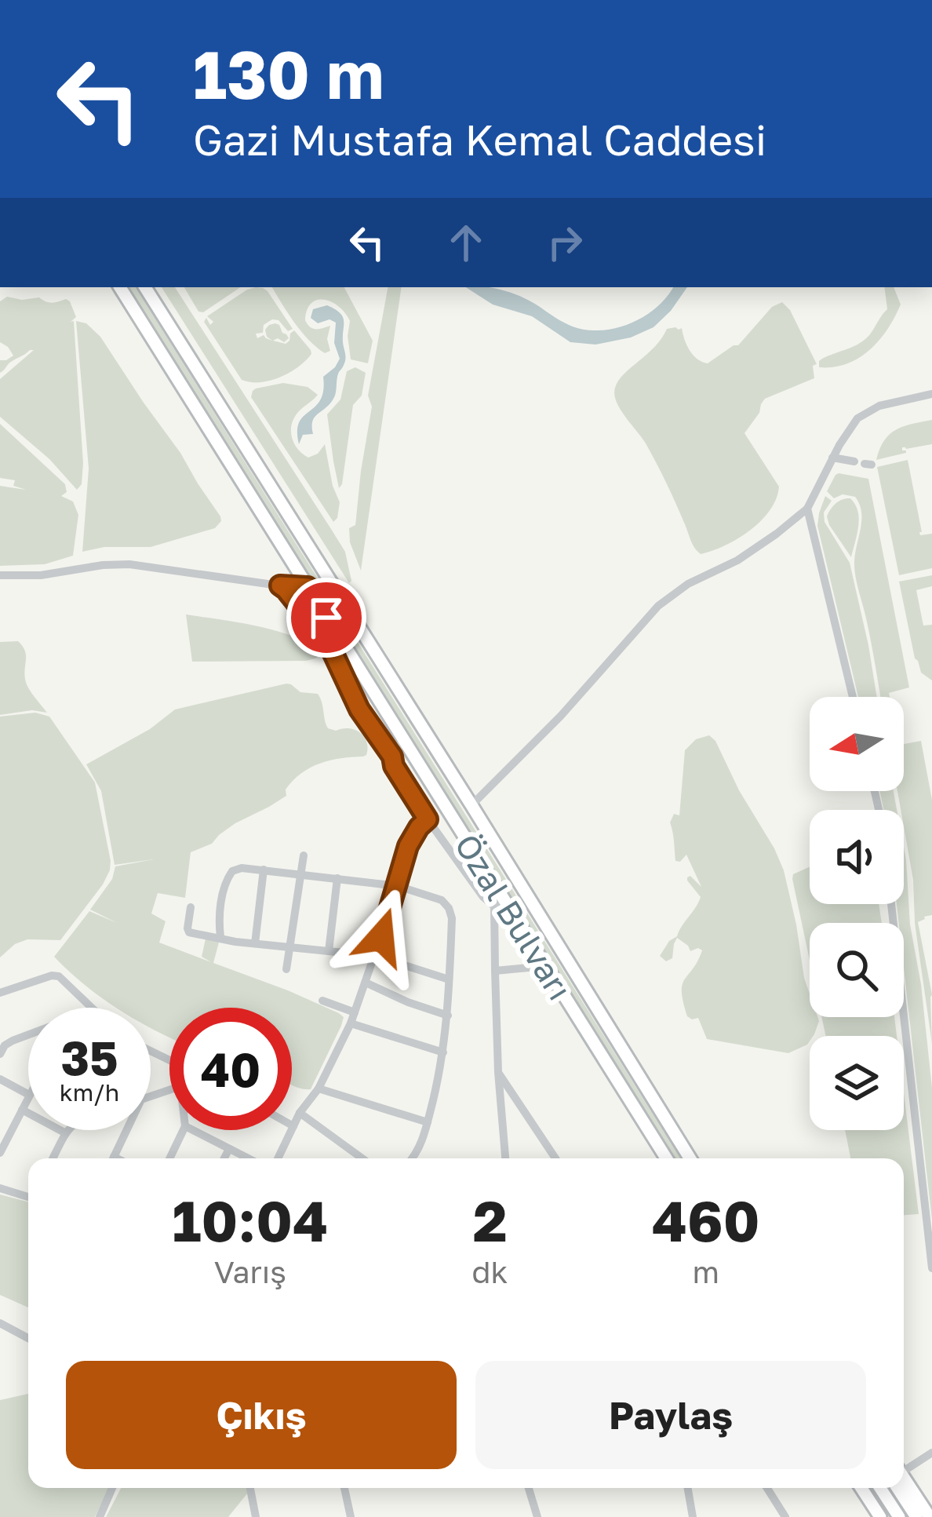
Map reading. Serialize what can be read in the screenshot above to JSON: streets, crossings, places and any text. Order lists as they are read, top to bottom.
{
  "streets": {
    "highway": ["Özal Bulvarı"]
  },
  "north": "left",
  "page": {
    "turn": ["130 m", "Gazi Mustafa Kemal Caddesi"],
    "speed": "35 km/h",
    "limit": "40",
    "eta": [
      "10:04",
      "Varış",
      "2",
      "dk",
      "460",
      "m"
    ],
    "buttons": ["Çıkış", "Paylaş"]
  }
}
